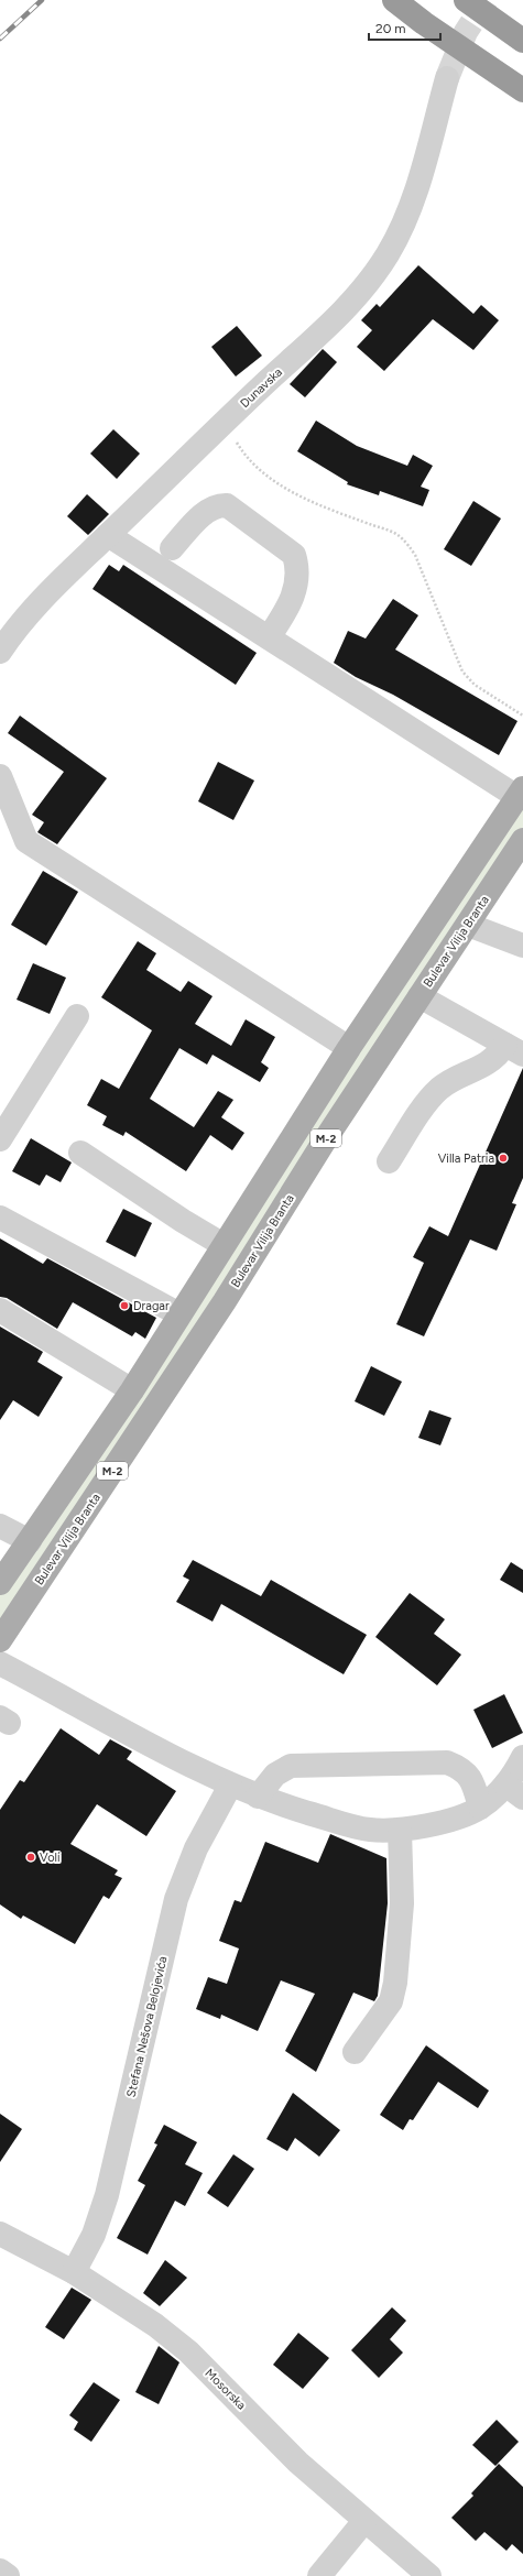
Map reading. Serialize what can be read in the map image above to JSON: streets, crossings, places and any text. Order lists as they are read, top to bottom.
{
  "streets": {
    "main road": ["Bulevar Vilija Branta", "M-2"],
    "street": ["Dunavska", "Stefana Nešova Belojevića", "Mosorska"]
  },
  "crossings": [
    ["Stefana Nešova Belojevića", "Mosorska"]
  ],
  "places": ["Villa Patria", "Dragar", "Voli"],
  "scale_bar": "20 m"
}
